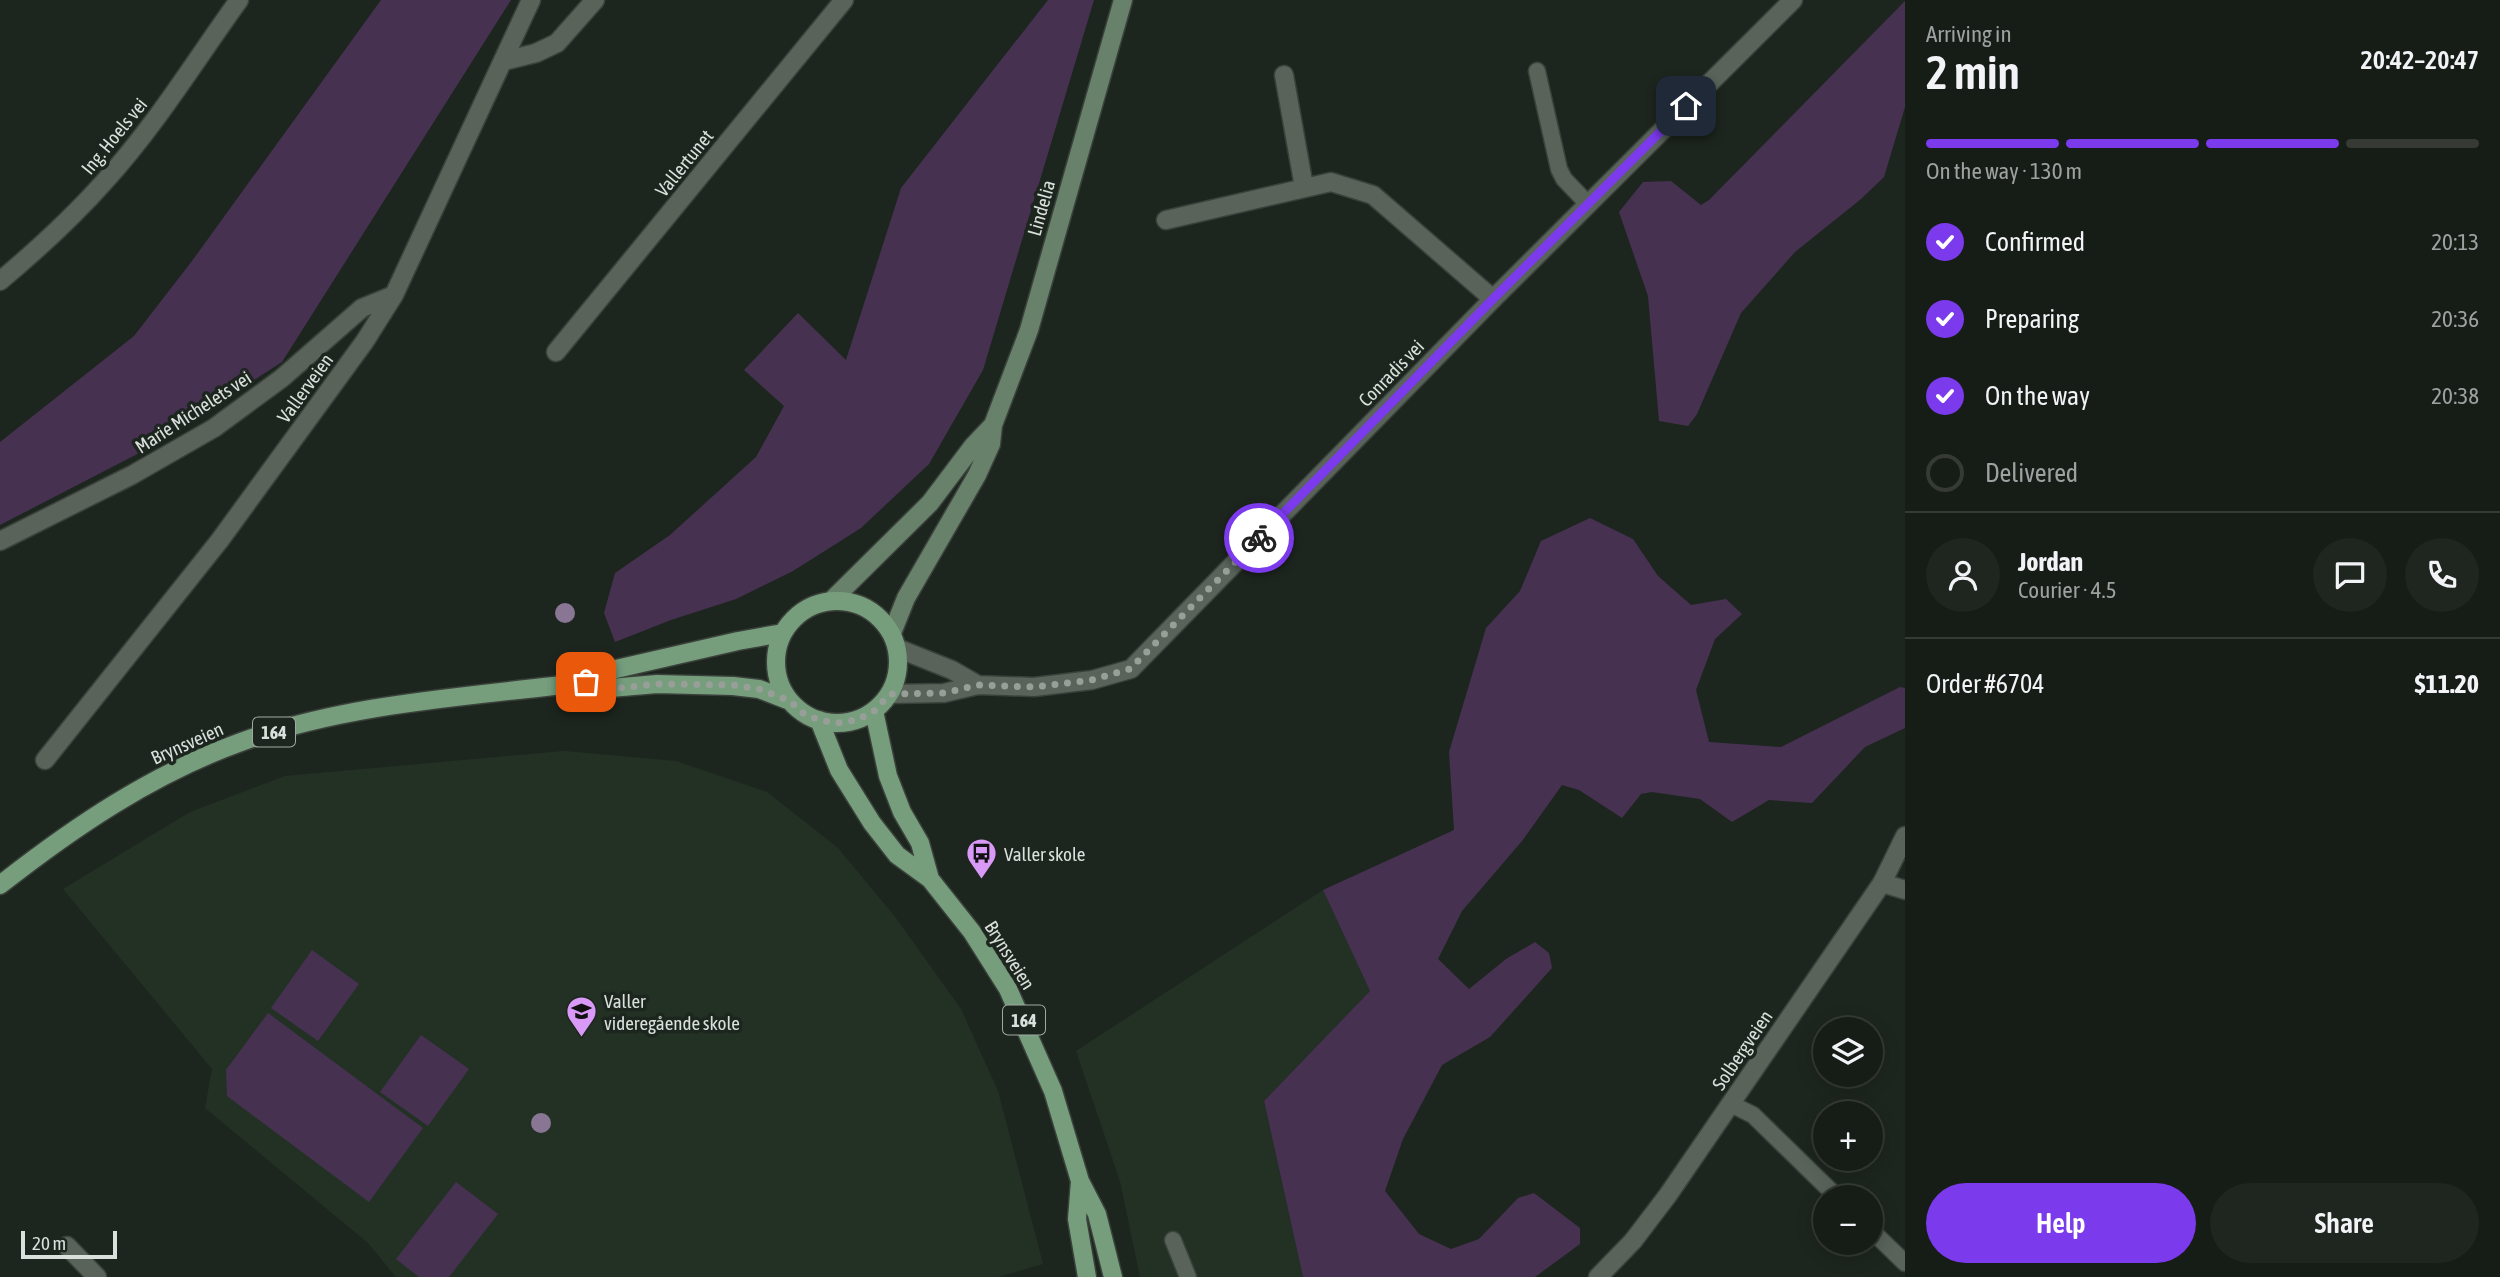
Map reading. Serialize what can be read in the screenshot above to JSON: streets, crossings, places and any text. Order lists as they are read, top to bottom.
{
  "streets": {
    "main road": ["Lindelia", "164", "Brynsveien"],
    "street": [
      "Ing. Hoels vei",
      "Vallertunet",
      "Conradis vei",
      "Vallerveien",
      "Marie Michelets vei",
      "Solbergveien"
    ]
  },
  "crossings": [
    ["Lindelia", "Conradis vei"],
    ["Lindelia", "164"],
    ["Lindelia", "Brynsveien"],
    ["Conradis vei", "164"],
    ["Conradis vei", "Brynsveien"],
    ["Vallerveien", "Marie Michelets vei"],
    ["164", "Brynsveien"]
  ],
  "places": {
    "bus stop": ["Valler skole"],
    "school or university": ["Valler videregående skole"]
  },
  "scale_bar": "20 m",
  "page": {
    "heading": ["2 min", "Arriving in", "20:42–20:47"],
    "panel": [
      "Jordan",
      "Courier · 4.5",
      "Order #6704",
      "$11.20"
    ],
    "bar": "On the way · 130 m",
    "list": [
      ["Confirmed", "20:13"],
      ["Preparing", "20:36"],
      ["On the way", "20:38"],
      "Delivered"
    ],
    "map_buttons": ["+", "−"],
    "buttons": ["Help", "Share"],
    "scale": "20 m"
  }
}
